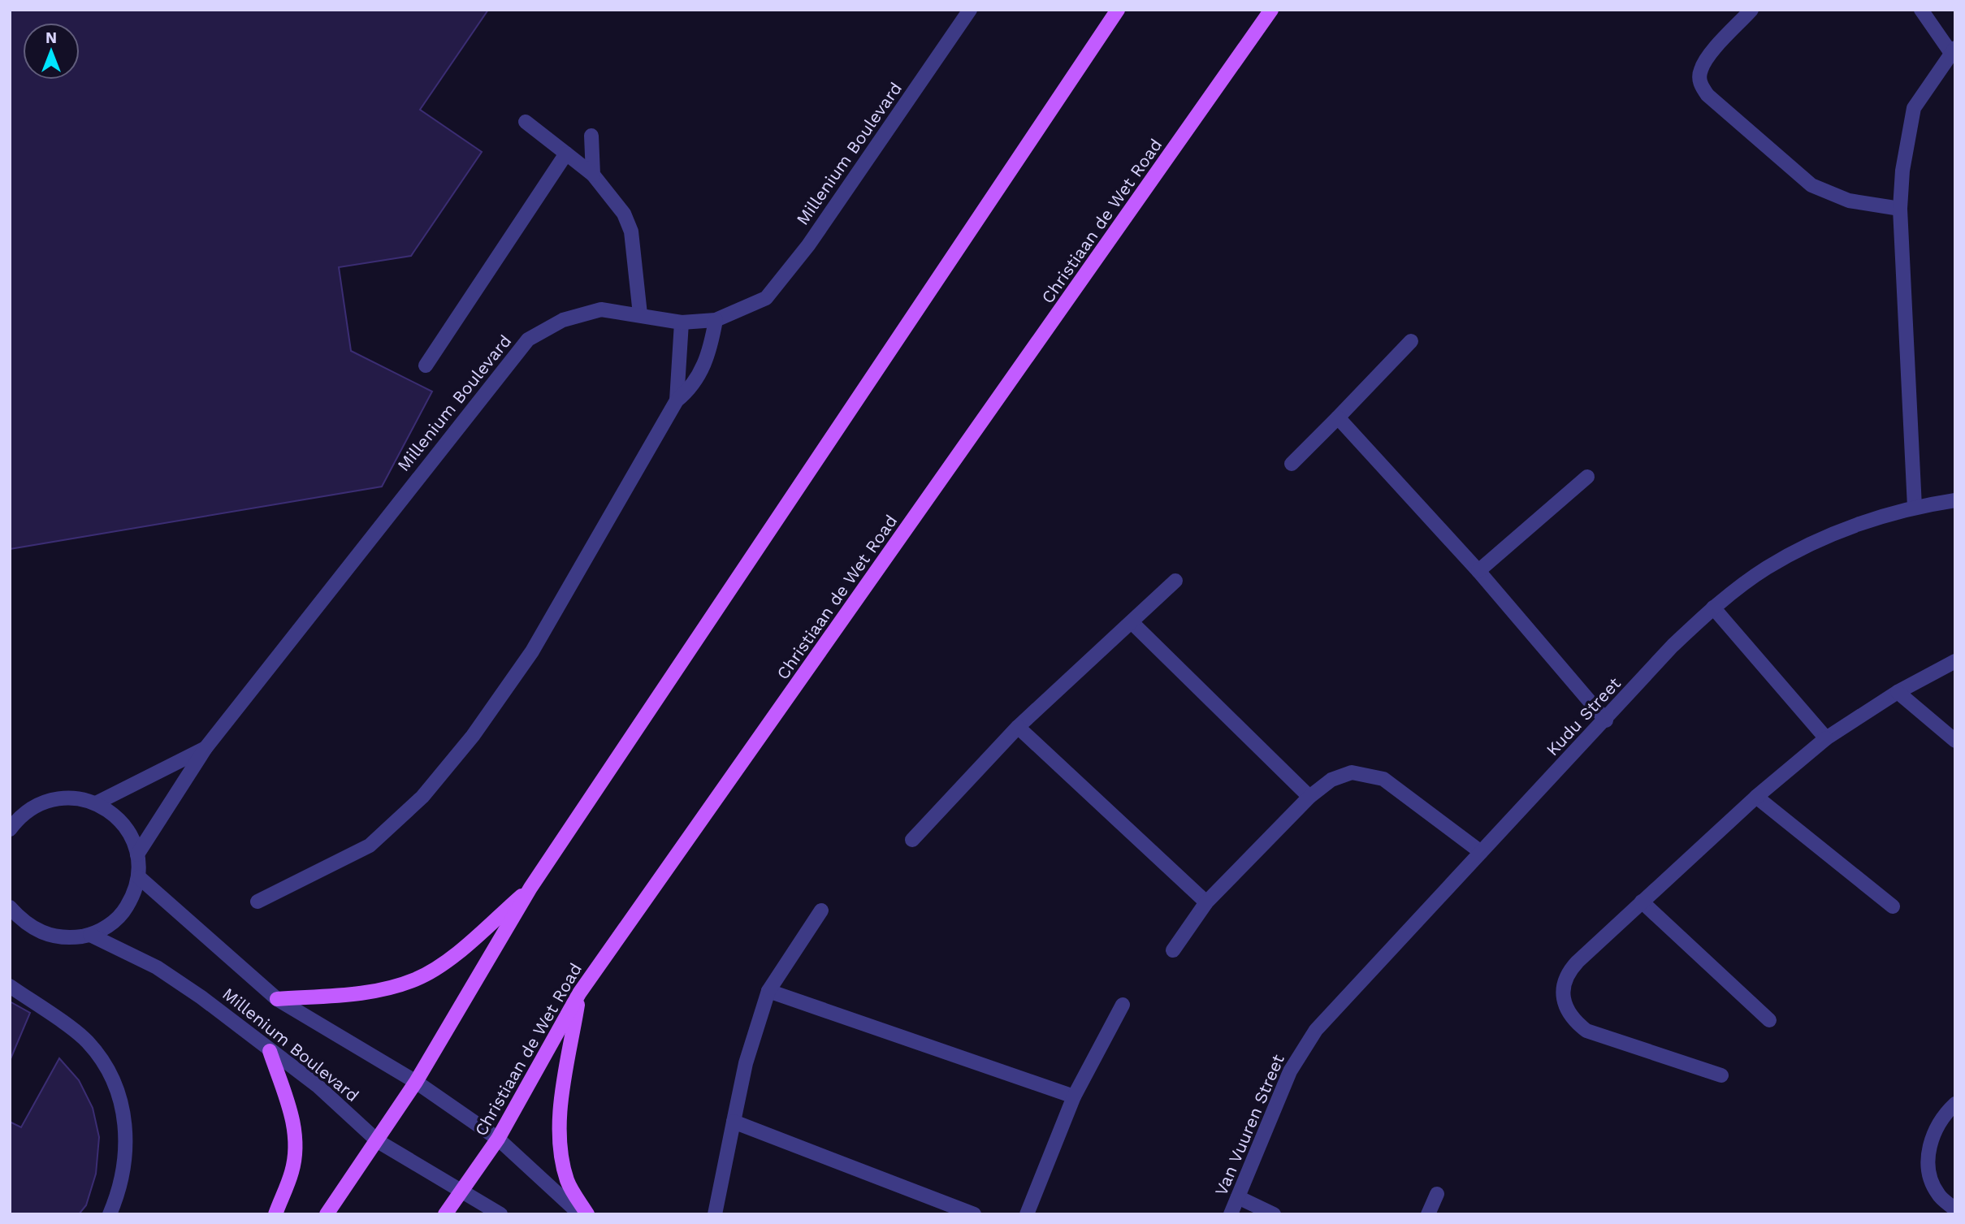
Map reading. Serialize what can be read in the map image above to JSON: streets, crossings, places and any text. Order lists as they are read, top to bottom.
{
  "streets": {
    "main road": ["Christiaan de Wet Road"],
    "street": ["Millenium Boulevard", "Kudu Street", "Van Vuuren Street"]
  },
  "crossings": [
    ["Millenium Boulevard", "Christiaan de Wet Road"],
    ["Kudu Street", "Van Vuuren Street"]
  ],
  "north": "top"
}
